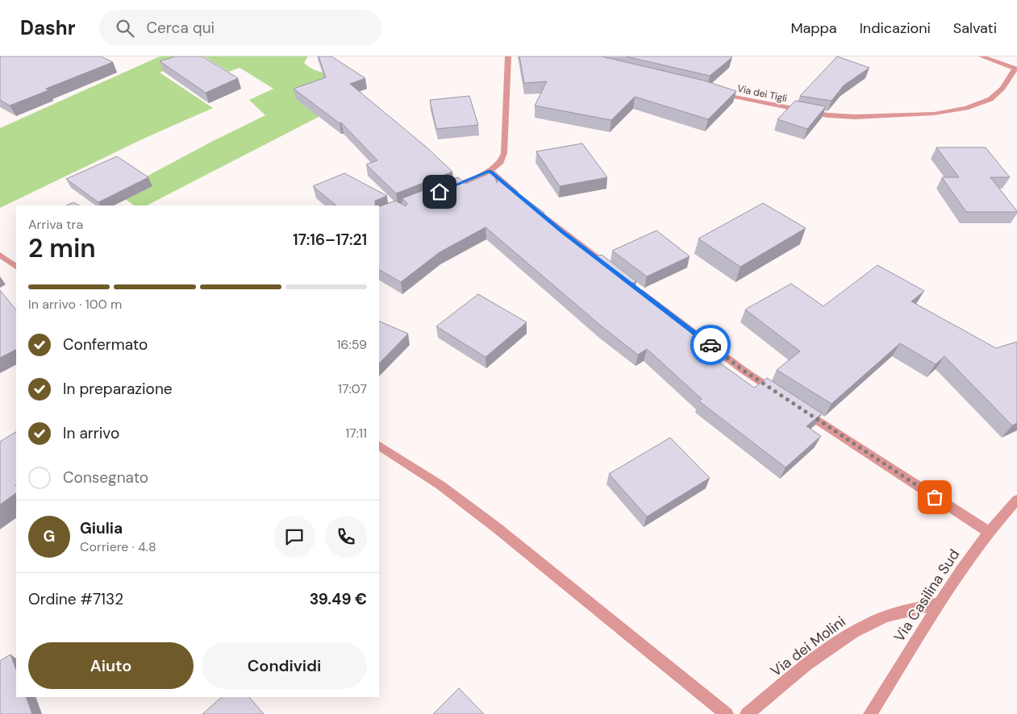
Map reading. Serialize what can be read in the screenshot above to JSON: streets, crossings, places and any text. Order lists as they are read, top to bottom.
{
  "streets": {
    "street": ["Via dei Tigli", "Via Casilina Sud", "Via dei Molini"]
  },
  "crossings": [
    ["Via Casilina Sud", "Via dei Molini"]
  ],
  "page": {
    "header": "Dashr",
    "search": "Cerca qui",
    "nav": ["Mappa", "Indicazioni", "Salvati"],
    "heading": ["2 min", "Arriva tra", "17:16–17:21"],
    "panel": [
      "Giulia",
      "Corriere · 4.8",
      "Ordine #7132",
      "39.49 €"
    ],
    "bar": "In arrivo · 100 m",
    "list": [
      ["Confermato", "16:59"],
      ["In preparazione", "17:07"],
      ["In arrivo", "17:11"],
      "Consegnato"
    ],
    "round": "G",
    "buttons": ["Aiuto", "Condividi"]
  }
}
